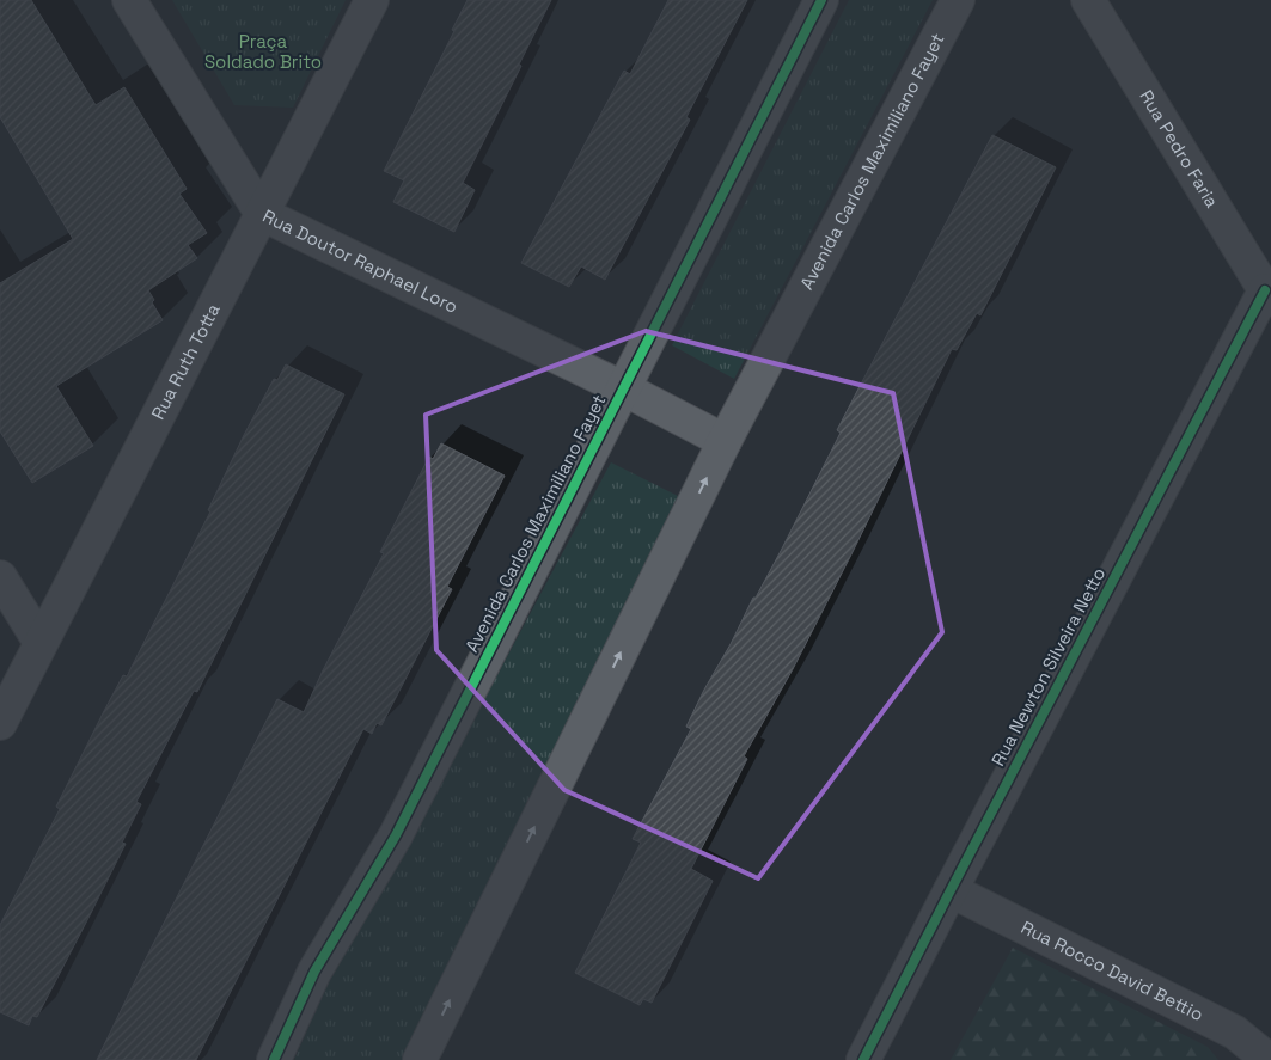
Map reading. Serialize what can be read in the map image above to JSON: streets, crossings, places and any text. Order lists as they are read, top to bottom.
{
  "streets": {
    "street": [
      "Rua Pedro Faria",
      "Avenida Carlos Maximiliano Fayet",
      "Rua Doutor Raphael Loro",
      "Rua Ruth Totta",
      "Rua Newton Silveira Netto",
      "Rua Rocco David Bettio"
    ]
  },
  "crossings": [
    ["Rua Pedro Faria", "Rua Newton Silveira Netto"],
    ["Avenida Carlos Maximiliano Fayet", "Rua Doutor Raphael Loro"],
    ["Rua Doutor Raphael Loro", "Rua Ruth Totta"],
    ["Rua Newton Silveira Netto", "Rua Rocco David Bettio"]
  ],
  "parks": ["Praça Soldado Brito"]
}
